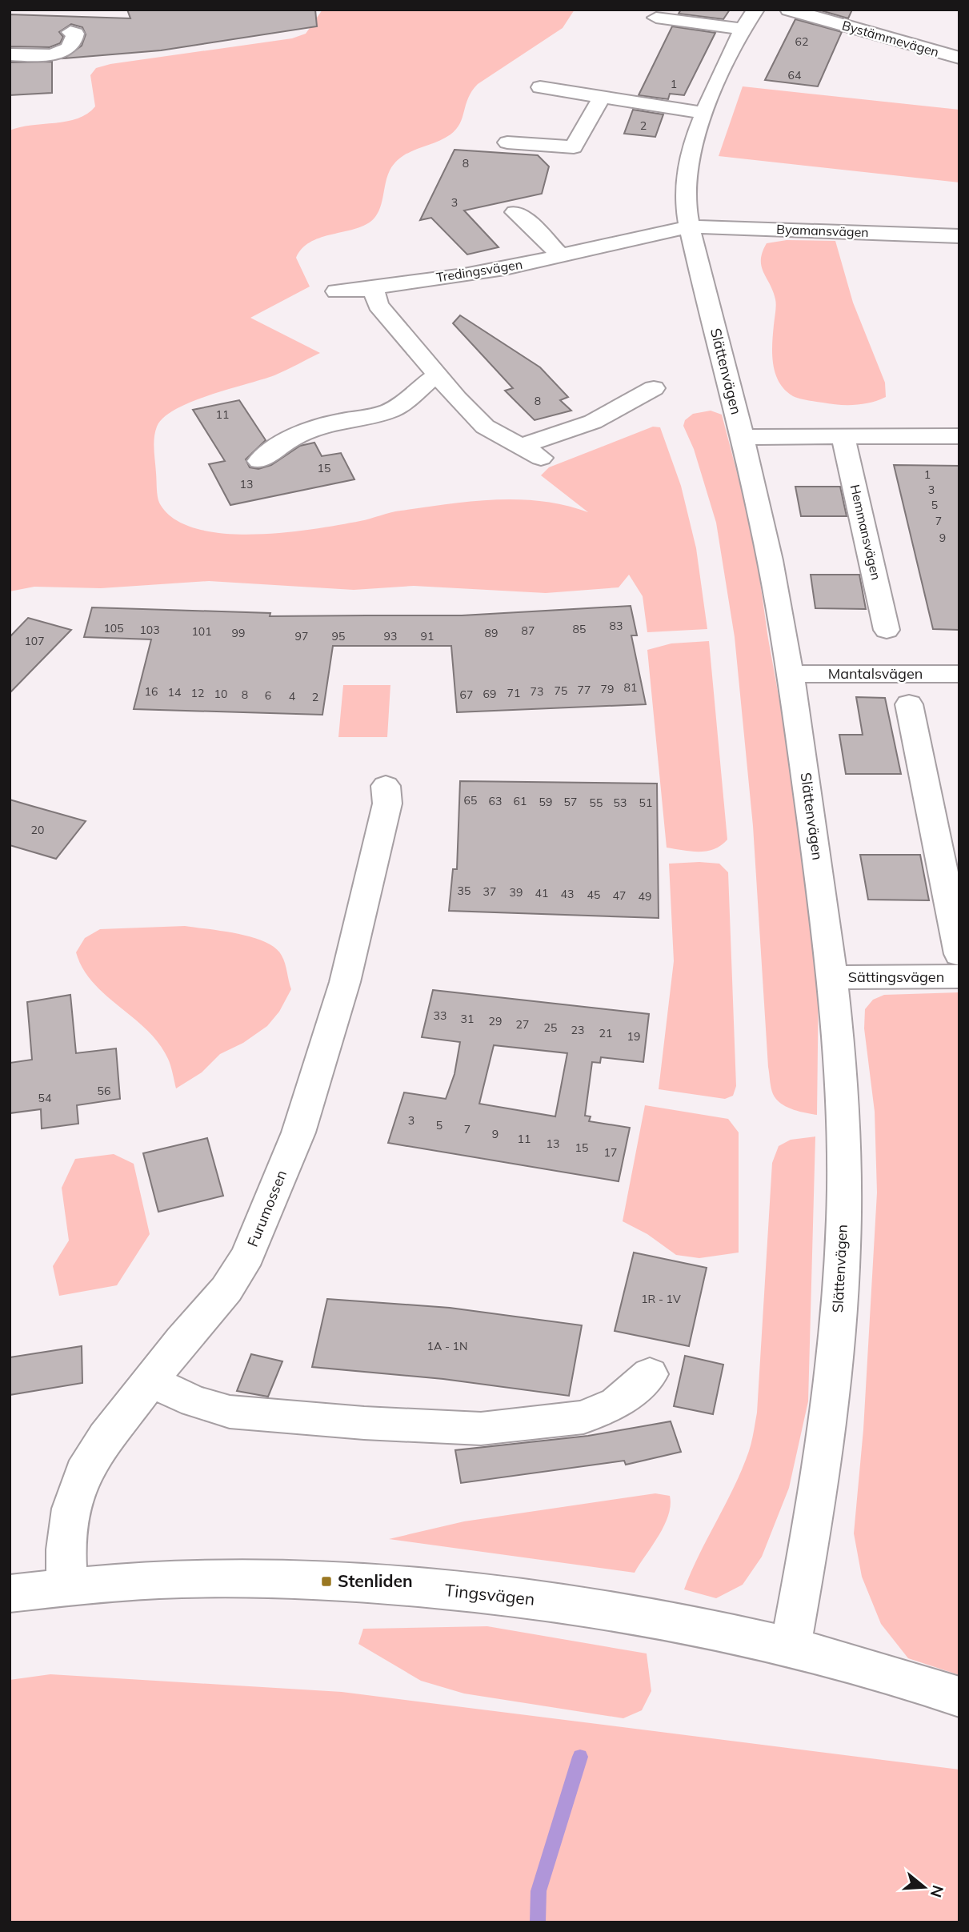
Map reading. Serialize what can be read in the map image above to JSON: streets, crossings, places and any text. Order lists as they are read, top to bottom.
{
  "streets": {
    "street": [
      "Bystämmevägen",
      "Byamansvägen",
      "Tredingsvägen",
      "Slättenvägen",
      "Hemmansvägen",
      "Mantalsvägen",
      "Sättingsvägen",
      "Furumossen",
      "Tingsvägen"
    ]
  },
  "crossings": [
    ["Byamansvägen", "Tredingsvägen"],
    ["Byamansvägen", "Slättenvägen"],
    ["Tredingsvägen", "Slättenvägen"],
    ["Slättenvägen", "Mantalsvägen"],
    ["Slättenvägen", "Sättingsvägen"],
    ["Slättenvägen", "Tingsvägen"],
    ["Furumossen", "Tingsvägen"]
  ],
  "places": {
    "transit": ["Stenliden"]
  },
  "house_numbers": [
    "62",
    "64",
    "1",
    "2",
    "8",
    "3",
    "8",
    "11",
    "15",
    "1",
    "13",
    "3",
    "5",
    "7",
    "9",
    "83",
    "105",
    "85",
    "103",
    "87",
    "101",
    "99",
    "89",
    "97",
    "95",
    "93",
    "91",
    "107",
    "81",
    "79",
    "77",
    "75",
    "16",
    "73",
    "14",
    "12",
    "71",
    "10",
    "69",
    "8",
    "67",
    "6",
    "4",
    "2",
    "65",
    "63",
    "61",
    "59",
    "57",
    "55",
    "53",
    "51",
    "20",
    "35",
    "37",
    "39",
    "41",
    "43",
    "45",
    "47",
    "49",
    "33",
    "31",
    "29",
    "27",
    "25",
    "23",
    "21",
    "19",
    "56",
    "54",
    "3",
    "5",
    "7",
    "9",
    "11",
    "13",
    "15",
    "17",
    "1R - 1V",
    "1A - 1N"
  ],
  "north": "right"
}
